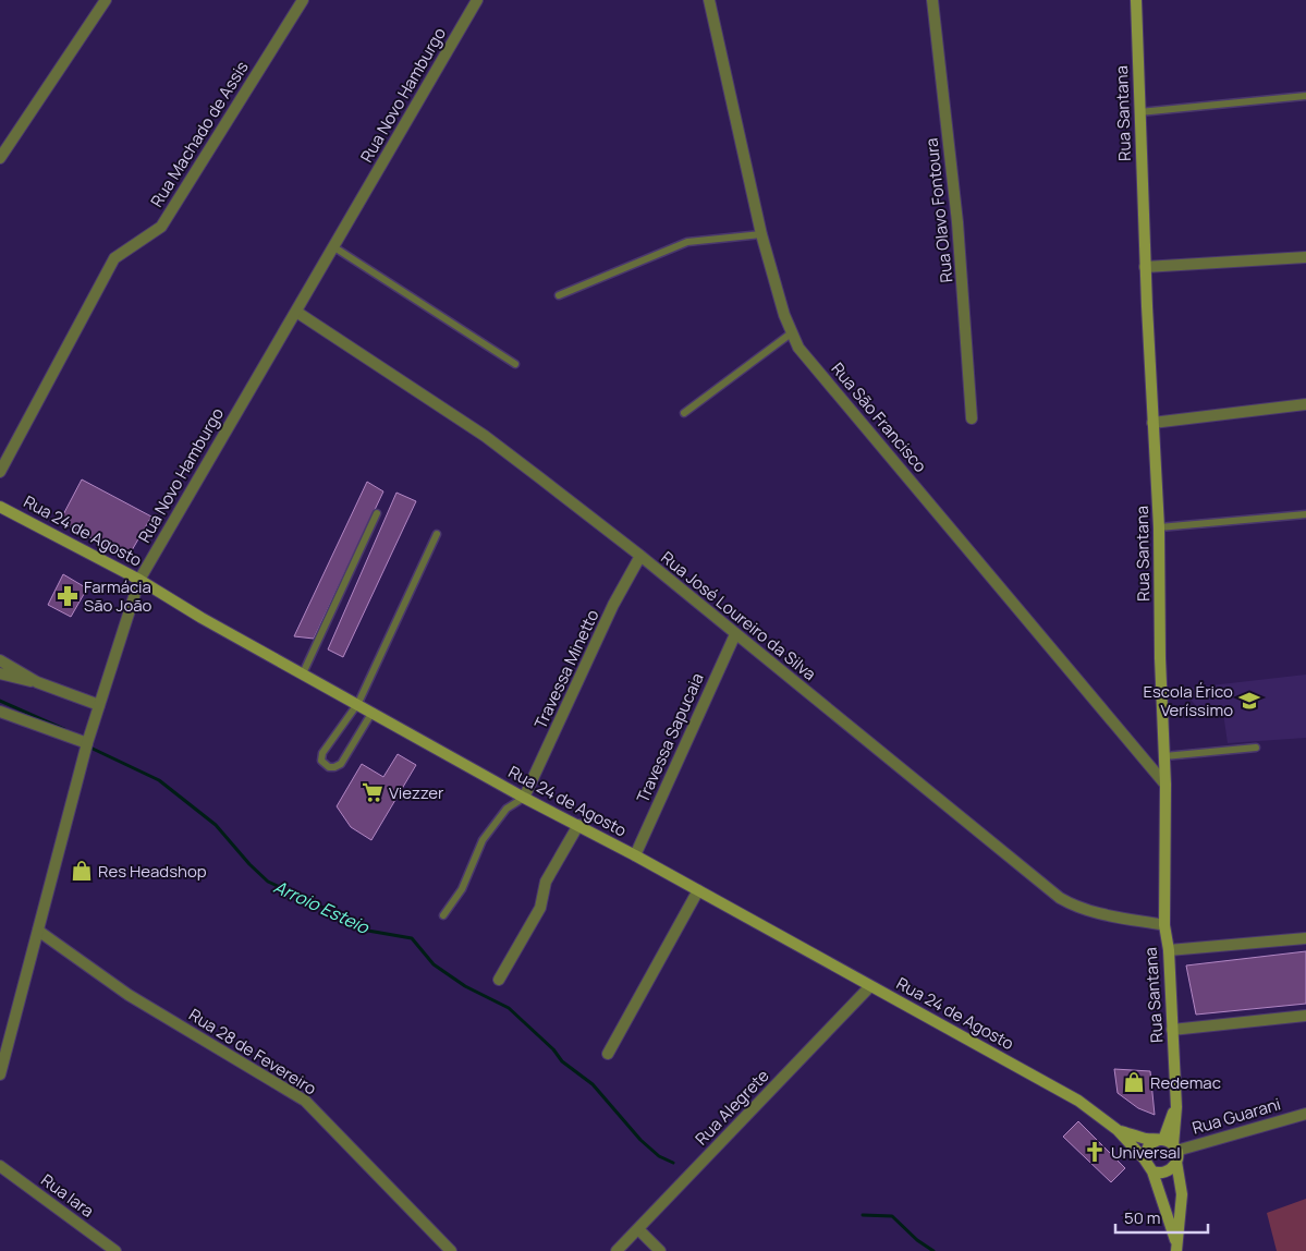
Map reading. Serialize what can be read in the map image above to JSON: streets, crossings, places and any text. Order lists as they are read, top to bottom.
{
  "streets": {
    "main road": ["Rua Santana", "Rua 24 de Agosto"],
    "street": [
      "Rua Novo Hamburgo",
      "Rua Machado de Assis",
      "Rua Olavo Fontoura",
      "Rua São Francisco",
      "Rua José Loureiro da Silva",
      "Travessa Minetto",
      "Travessa Sapucaia",
      "Rua 28 de Fevereiro",
      "Rua Alegrete",
      "Rua Guarani",
      "Rua Iara"
    ]
  },
  "crossings": [
    ["Rua Novo Hamburgo", "Rua 24 de Agosto"],
    ["Rua Novo Hamburgo", "Rua José Loureiro da Silva"],
    ["Rua Novo Hamburgo", "Rua 28 de Fevereiro"],
    ["Rua Santana", "Rua São Francisco"],
    ["Rua Santana", "Rua 24 de Agosto"],
    ["Rua Santana", "Rua José Loureiro da Silva"],
    ["Rua Santana", "Rua Guarani"],
    ["Rua 24 de Agosto", "Travessa Minetto"],
    ["Rua 24 de Agosto", "Travessa Sapucaia"],
    ["Rua 24 de Agosto", "Rua Alegrete"],
    ["Rua 24 de Agosto", "Rua Guarani"],
    ["Rua José Loureiro da Silva", "Travessa Minetto"],
    ["Rua José Loureiro da Silva", "Travessa Sapucaia"]
  ],
  "water": ["Arroio Esteio"],
  "places": {
    "pharmacy": ["Farmácia São João"],
    "school or university": ["Escola Érico Veríssimo"],
    "supermarket": ["Viezzer"],
    "shop": ["Res Headshop", "Redemac"],
    "church": ["Universal"]
  },
  "scale_bar": "50 m"
}
